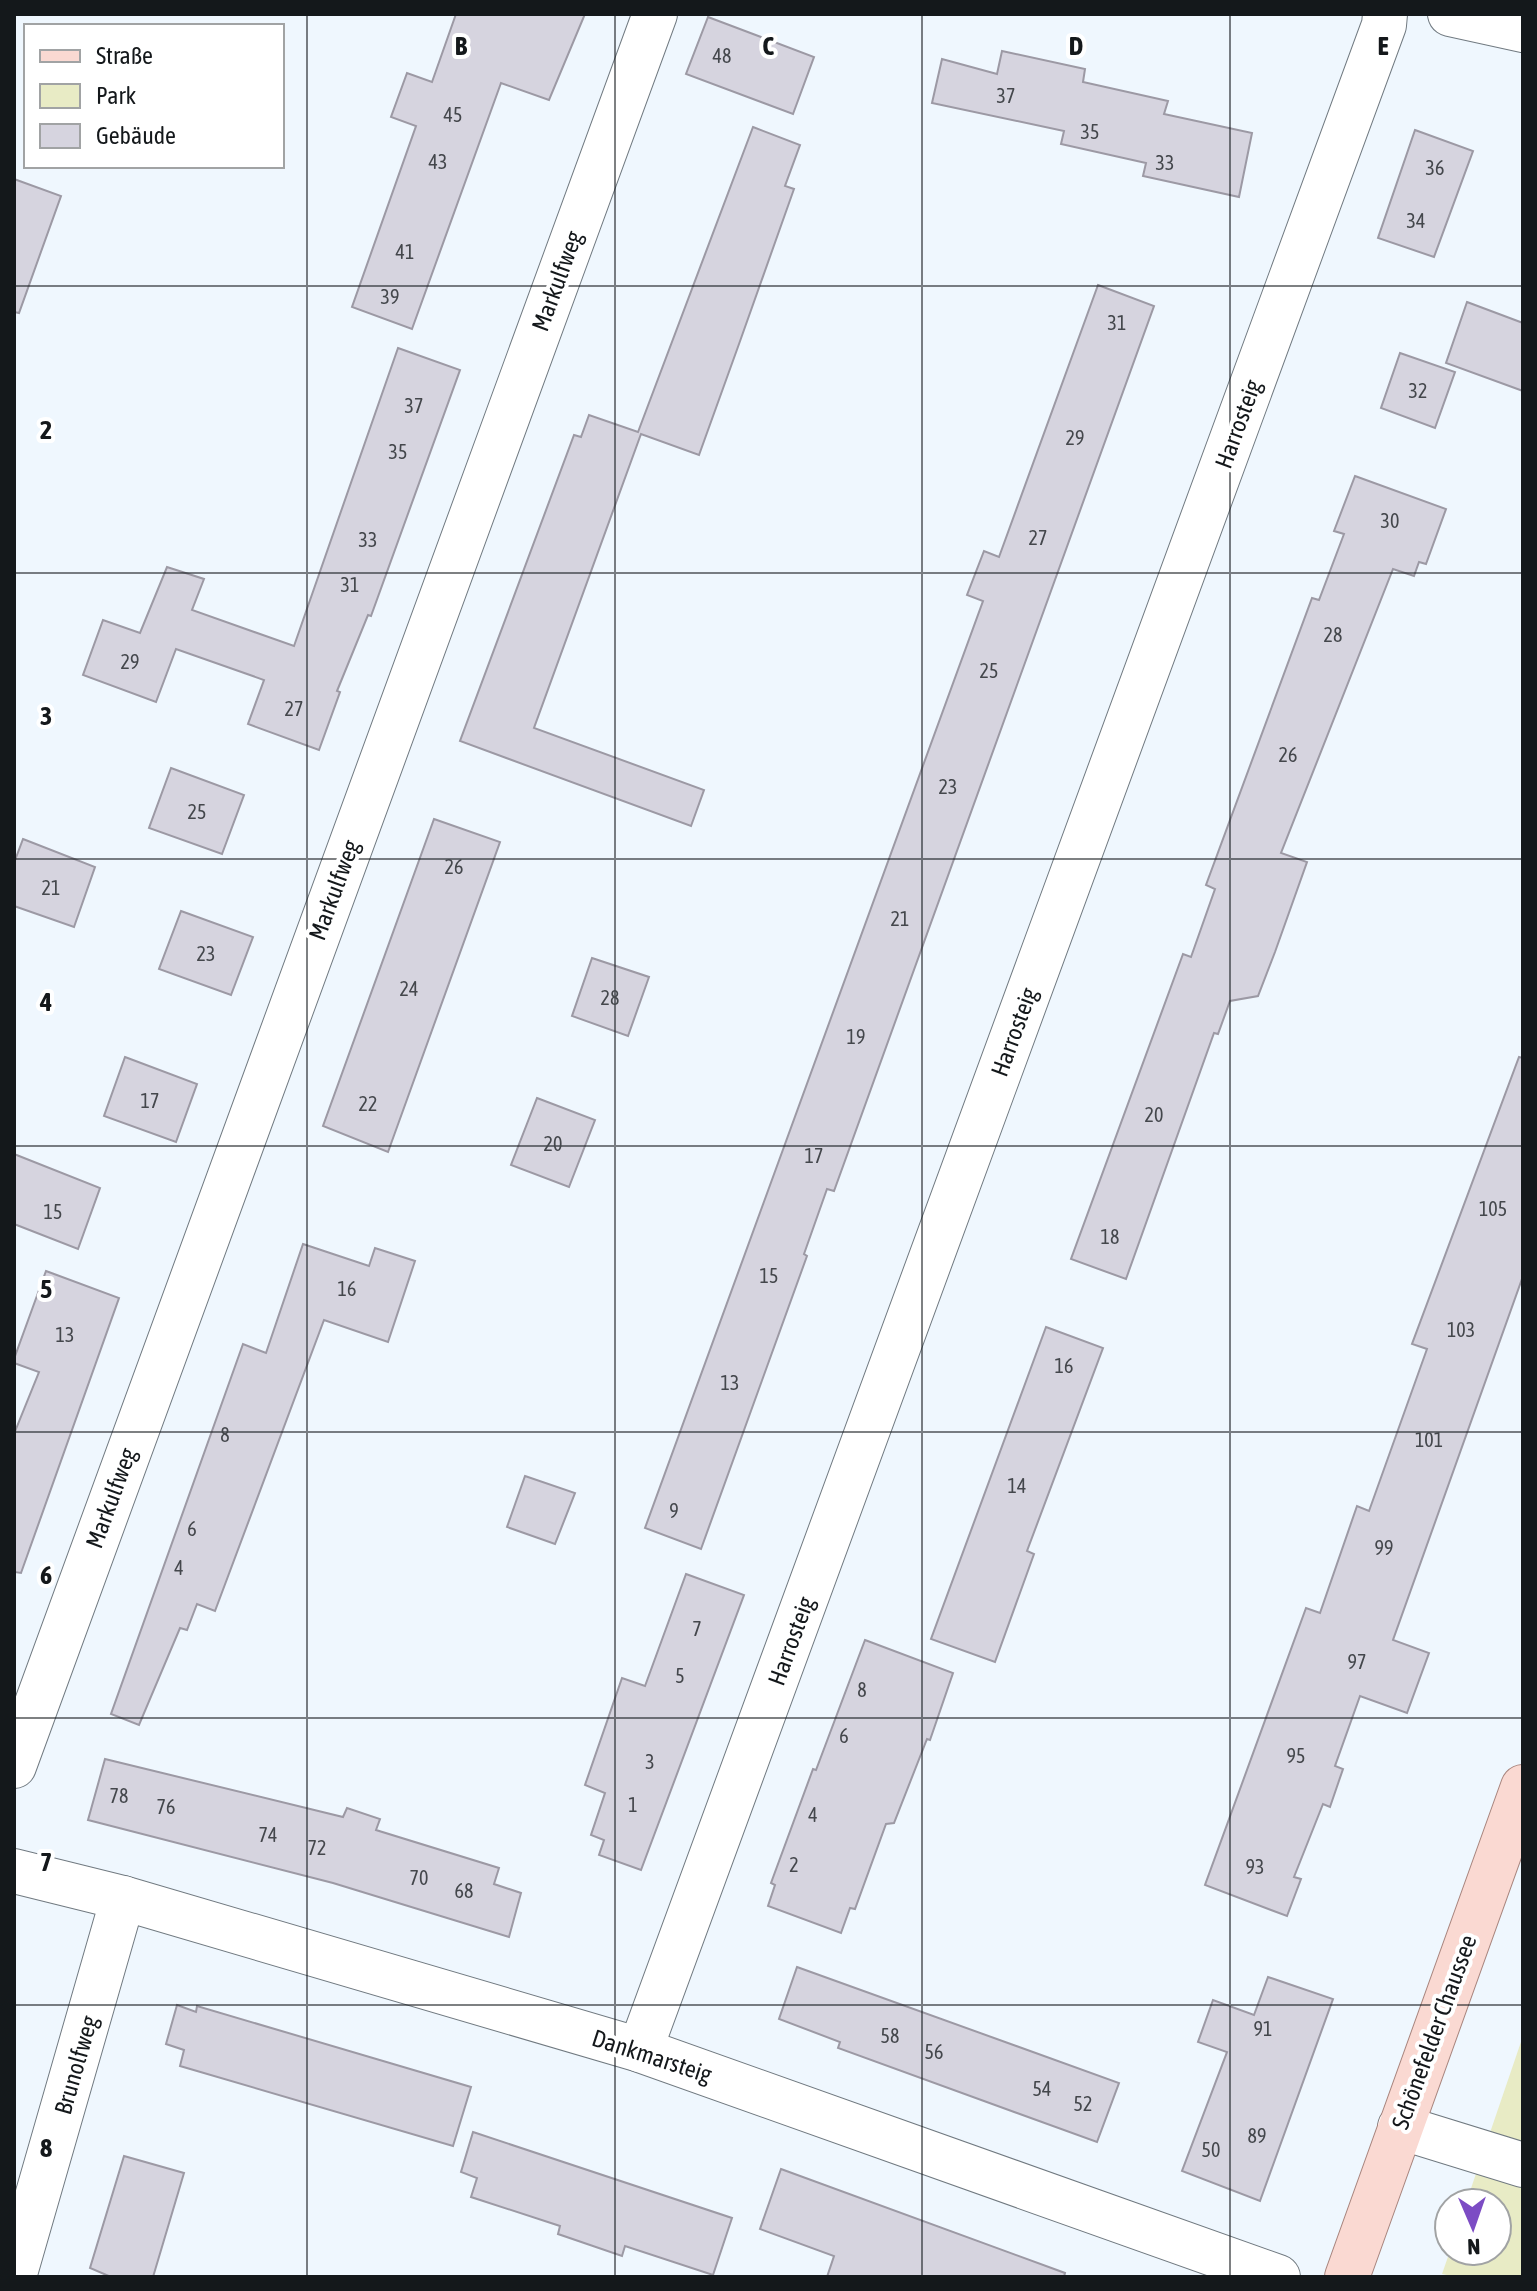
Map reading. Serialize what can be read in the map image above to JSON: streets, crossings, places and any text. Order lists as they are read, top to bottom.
{
  "streets": {
    "main road": ["Schönefelder Chaussee"],
    "street": [
      "Markulfweg",
      "Harrosteig",
      "Dankmarsteig",
      "Brunolfweg"
    ]
  },
  "crossings": [
    ["Harrosteig", "Dankmarsteig"],
    ["Dankmarsteig", "Brunolfweg"]
  ],
  "house_numbers": [
    "48",
    "37",
    "45",
    "35",
    "43",
    "33",
    "36",
    "34",
    "41",
    "39",
    "31",
    "32",
    "37",
    "29",
    "35",
    "30",
    "27",
    "33",
    "31",
    "28",
    "29",
    "25",
    "27",
    "26",
    "23",
    "25",
    "26",
    "21",
    "21",
    "23",
    "24",
    "28",
    "19",
    "17",
    "22",
    "20",
    "20",
    "17",
    "105",
    "15",
    "18",
    "15",
    "16",
    "103",
    "13",
    "16",
    "13",
    "8",
    "101",
    "14",
    "9",
    "6",
    "99",
    "4",
    "7",
    "97",
    "5",
    "8",
    "6",
    "95",
    "3",
    "78",
    "1",
    "76",
    "4",
    "74",
    "72",
    "2",
    "93",
    "70",
    "68",
    "91",
    "58",
    "56",
    "54",
    "52",
    "89",
    "50"
  ],
  "legend": ["Straße", "Park", "Gebäude"],
  "north": "bottom",
  "grid": {
    "columns": [
      "B",
      "C",
      "D",
      "E"
    ],
    "rows": [
      "2",
      "3",
      "4",
      "5",
      "6",
      "7",
      "8"
    ]
  }
}
